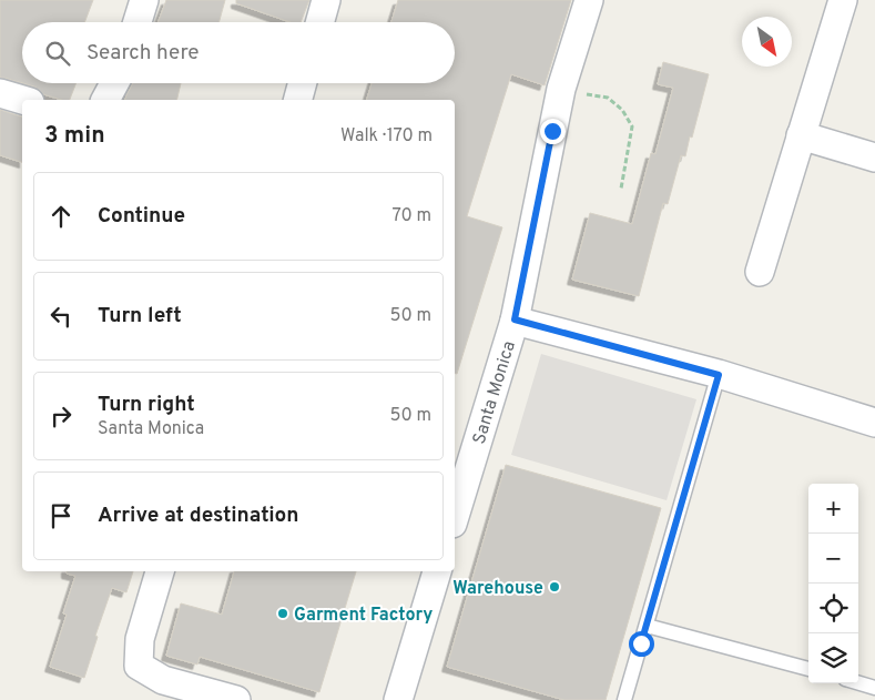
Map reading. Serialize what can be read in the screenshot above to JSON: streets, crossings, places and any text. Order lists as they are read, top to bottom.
{
  "streets": {
    "street": ["Santa Monica"]
  },
  "places": ["Warehouse", "Garment Factory"],
  "north": "bottom right",
  "page": {
    "search": "Search here",
    "heading": ["3 min", "Walk · 170 m"],
    "list": [
      ["Continue", "70 m"],
      ["Turn left", "50 m"],
      ["Turn right", "Santa Monica", "50 m"],
      "Arrive at destination"
    ],
    "map_buttons": ["+", "−"]
  }
}
